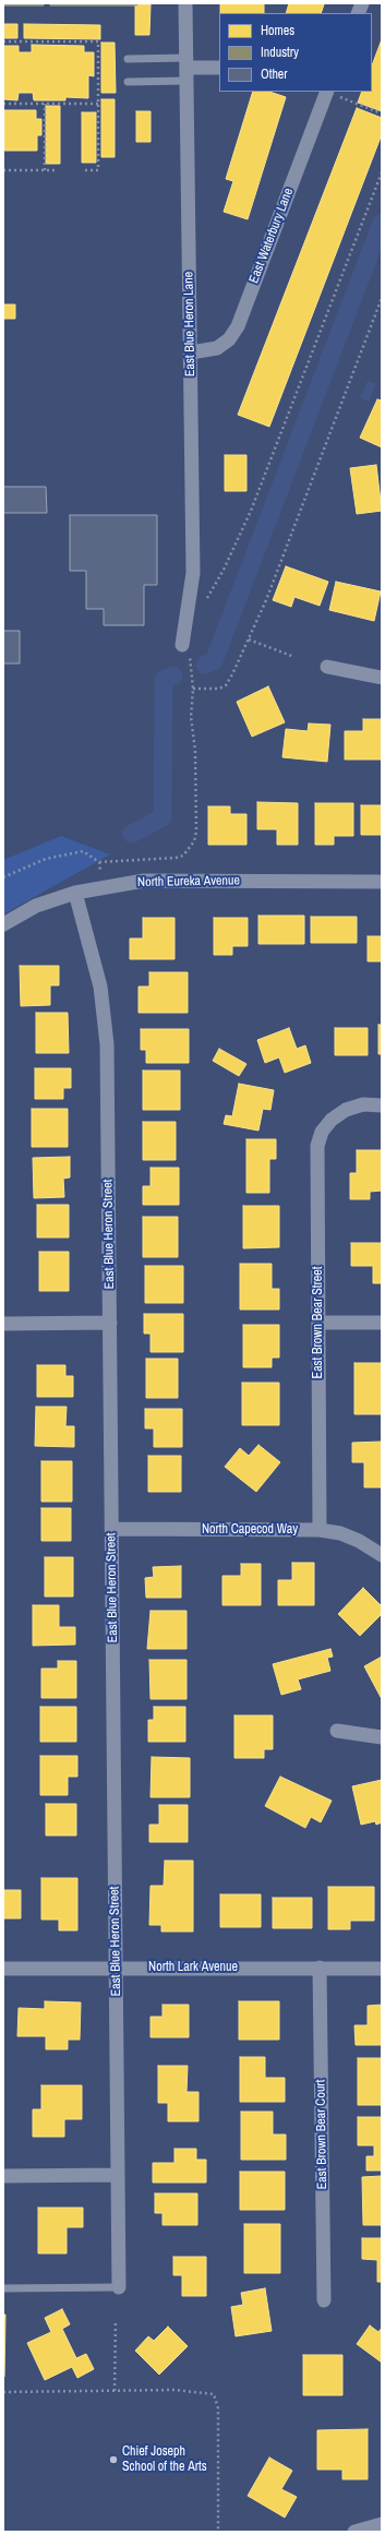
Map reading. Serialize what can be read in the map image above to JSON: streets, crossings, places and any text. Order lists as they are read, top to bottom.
{
  "streets": {
    "street": [
      "East Waterbury Lane",
      "East Blue Heron Lane",
      "North Eureka Avenue",
      "East Blue Heron Street",
      "East Brown Bear Street",
      "North Capecod Way",
      "North Lark Avenue",
      "East Brown Bear Court"
    ]
  },
  "crossings": [
    ["East Waterbury Lane", "East Blue Heron Lane"],
    ["North Eureka Avenue", "East Blue Heron Street"],
    ["East Blue Heron Street", "North Capecod Way"],
    ["East Blue Heron Street", "North Lark Avenue"],
    ["East Brown Bear Street", "North Capecod Way"],
    ["North Lark Avenue", "East Brown Bear Court"]
  ],
  "places": ["Chief Joseph School of the Arts"],
  "legend": ["Homes", "Industry", "Other"]
}
